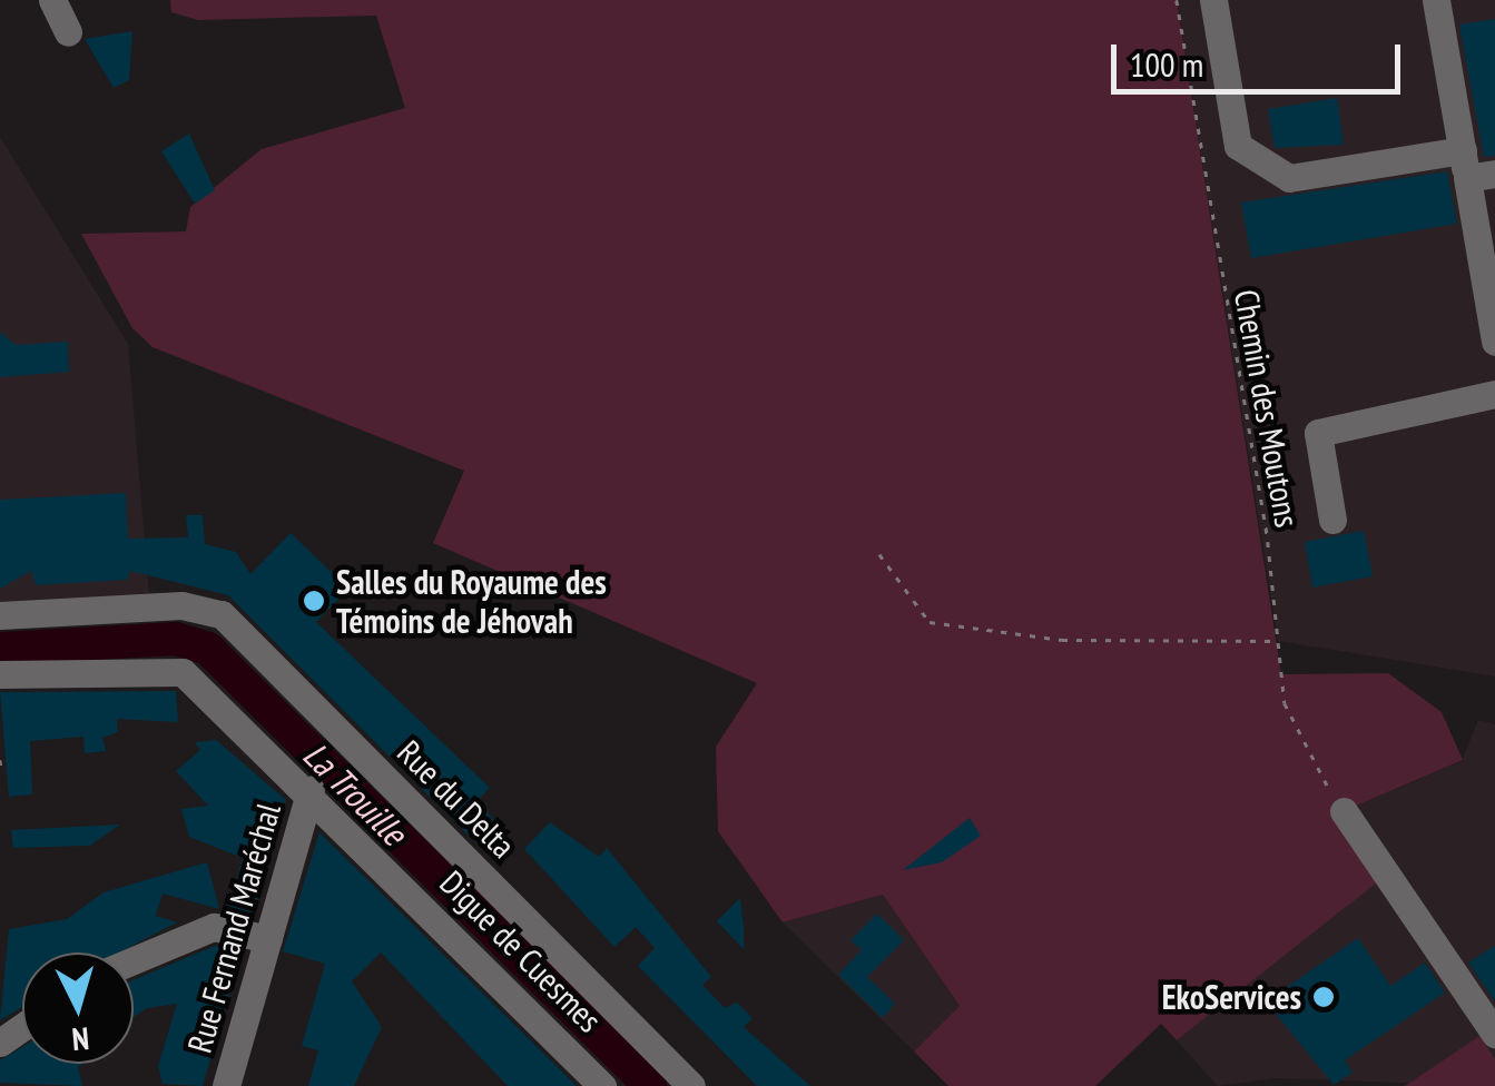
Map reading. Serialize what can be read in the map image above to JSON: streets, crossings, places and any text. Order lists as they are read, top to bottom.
{
  "streets": {
    "street": ["Rue du Delta", "Rue Fernand Maréchal", "Digue de Cuesmes"],
    "path": ["Chemin des Moutons"]
  },
  "crossings": [
    ["Rue Fernand Maréchal", "Digue de Cuesmes"]
  ],
  "water": ["La Trouille"],
  "places": ["Salles du Royaume des Témoins de Jéhovah", "EkoServices"],
  "scale_bar": "100 m",
  "north": "bottom"
}
